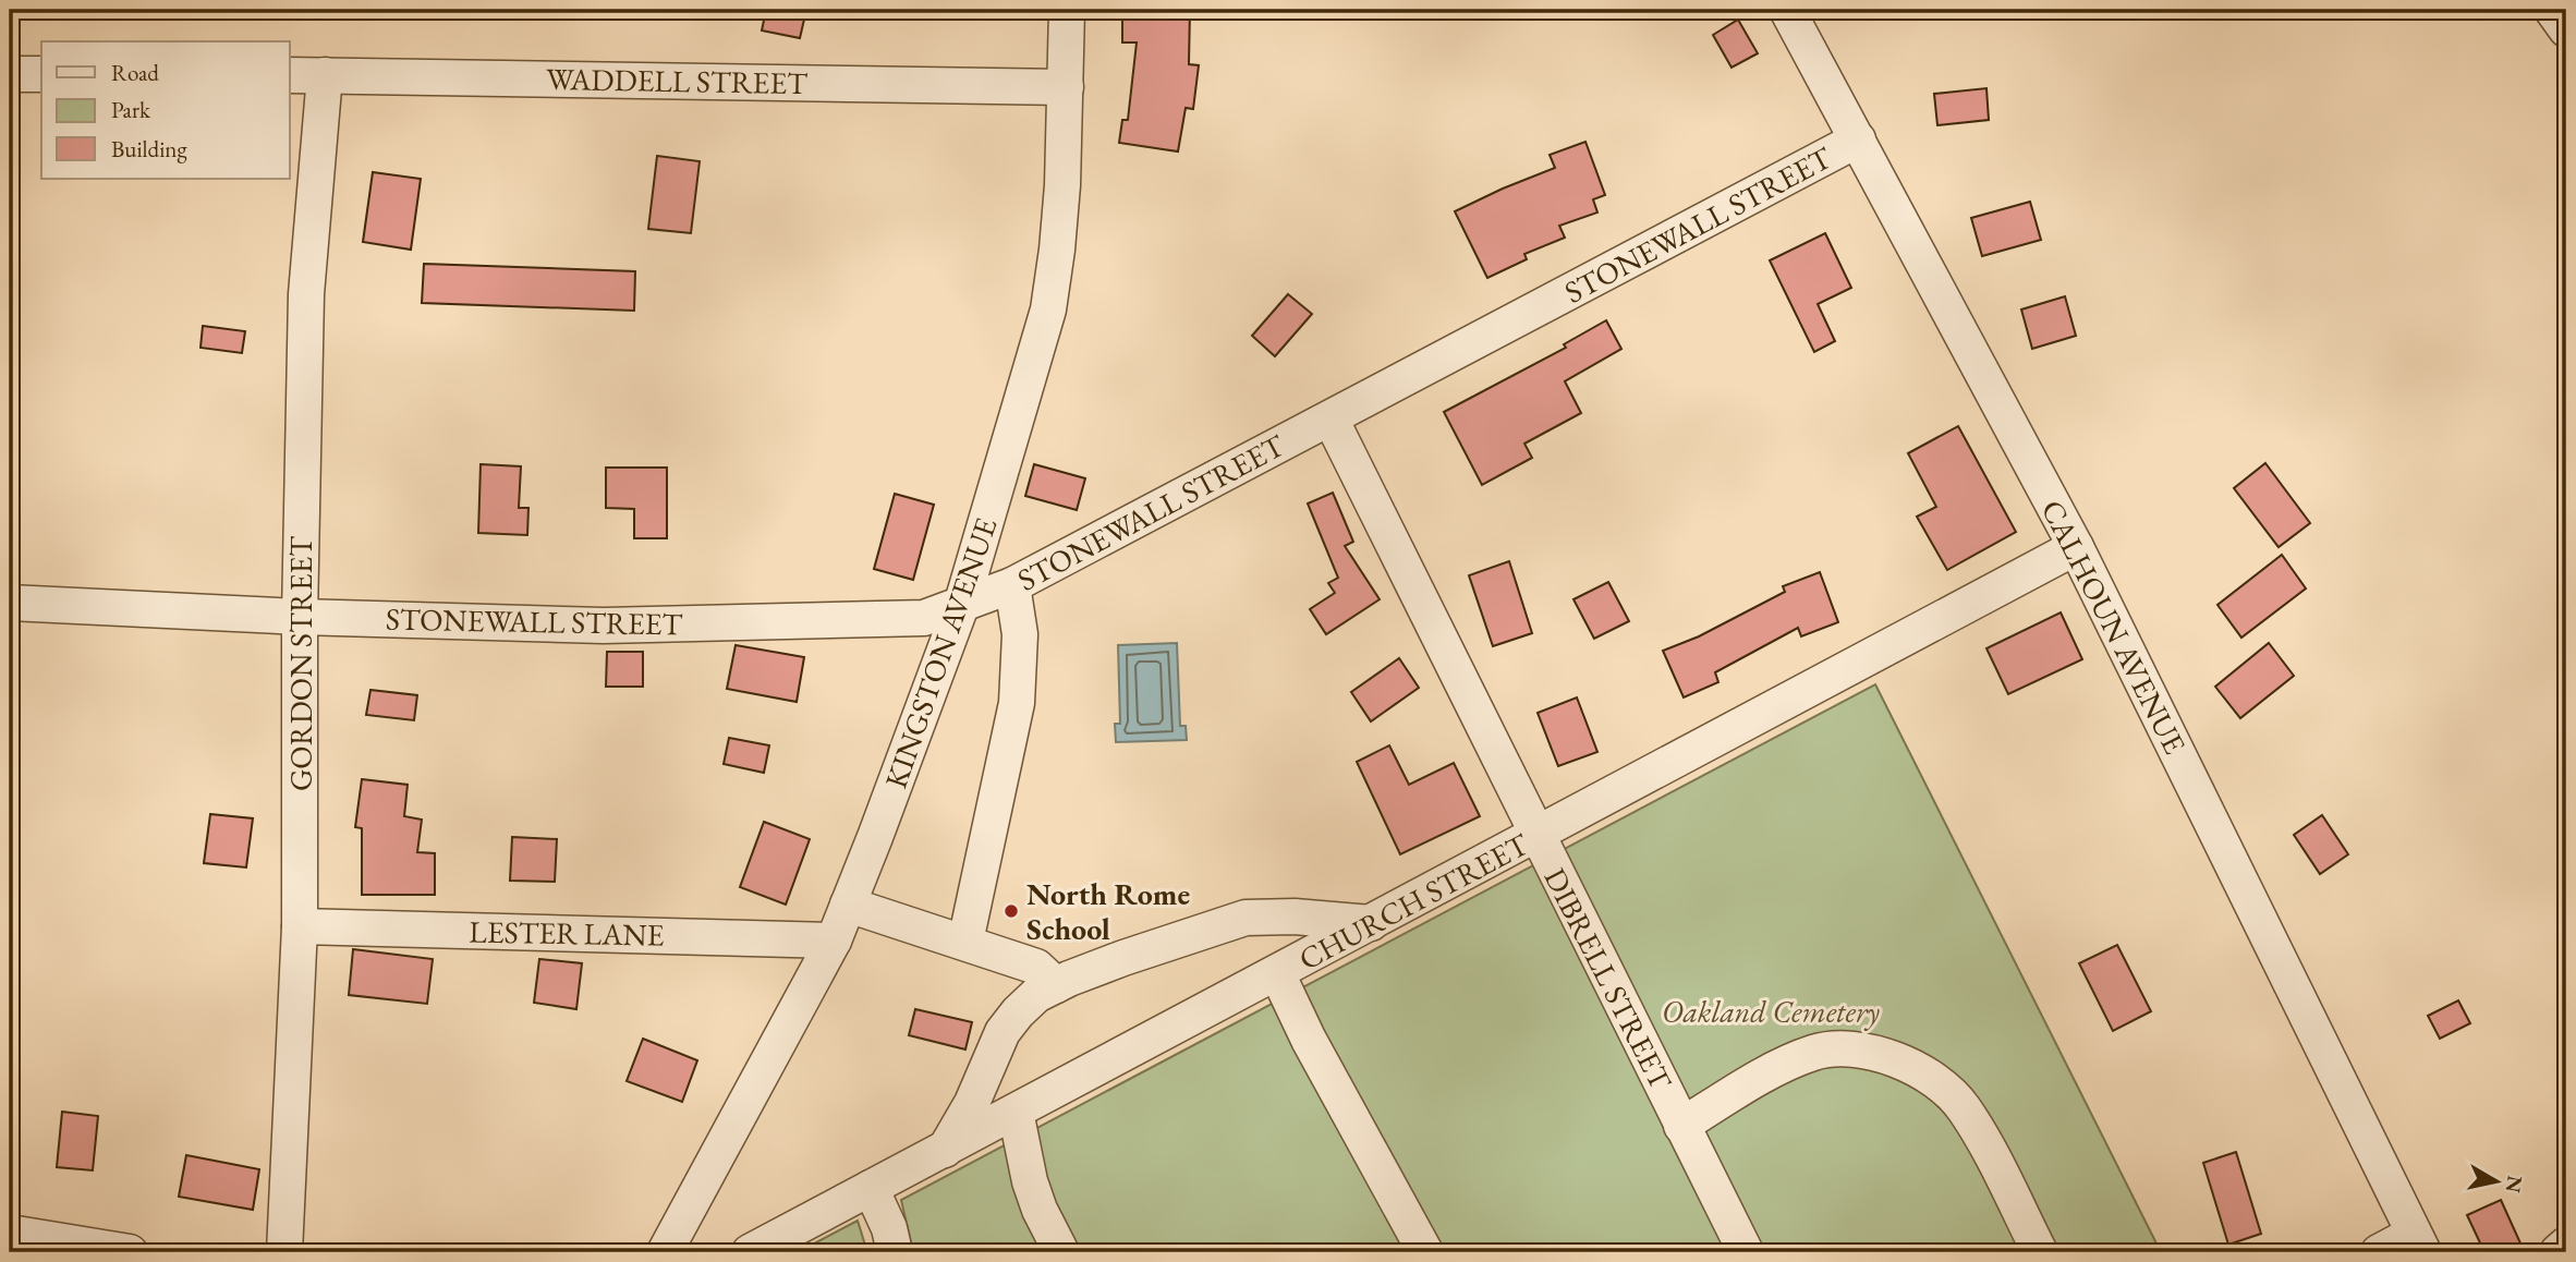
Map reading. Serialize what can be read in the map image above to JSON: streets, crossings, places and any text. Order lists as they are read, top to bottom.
{
  "streets": {
    "street": [
      "WADDELL STREET",
      "STONEWALL STREET",
      "CALHOUN AVENUE",
      "KINGSTON AVENUE",
      "GORDON STREET",
      "CHURCH STREET",
      "LESTER LANE",
      "DIBRELL STREET"
    ]
  },
  "crossings": [
    ["WADDELL STREET", "KINGSTON AVENUE"],
    ["WADDELL STREET", "GORDON STREET"],
    ["STONEWALL STREET", "CALHOUN AVENUE"],
    ["STONEWALL STREET", "KINGSTON AVENUE"],
    ["STONEWALL STREET", "GORDON STREET"],
    ["STONEWALL STREET", "DIBRELL STREET"],
    ["CALHOUN AVENUE", "CHURCH STREET"],
    ["KINGSTON AVENUE", "LESTER LANE"],
    ["GORDON STREET", "LESTER LANE"],
    ["CHURCH STREET", "DIBRELL STREET"]
  ],
  "parks": ["Oakland Cemetery"],
  "places": ["North Rome School"],
  "legend": ["Road", "Park", "Building"],
  "north": "right"
}
